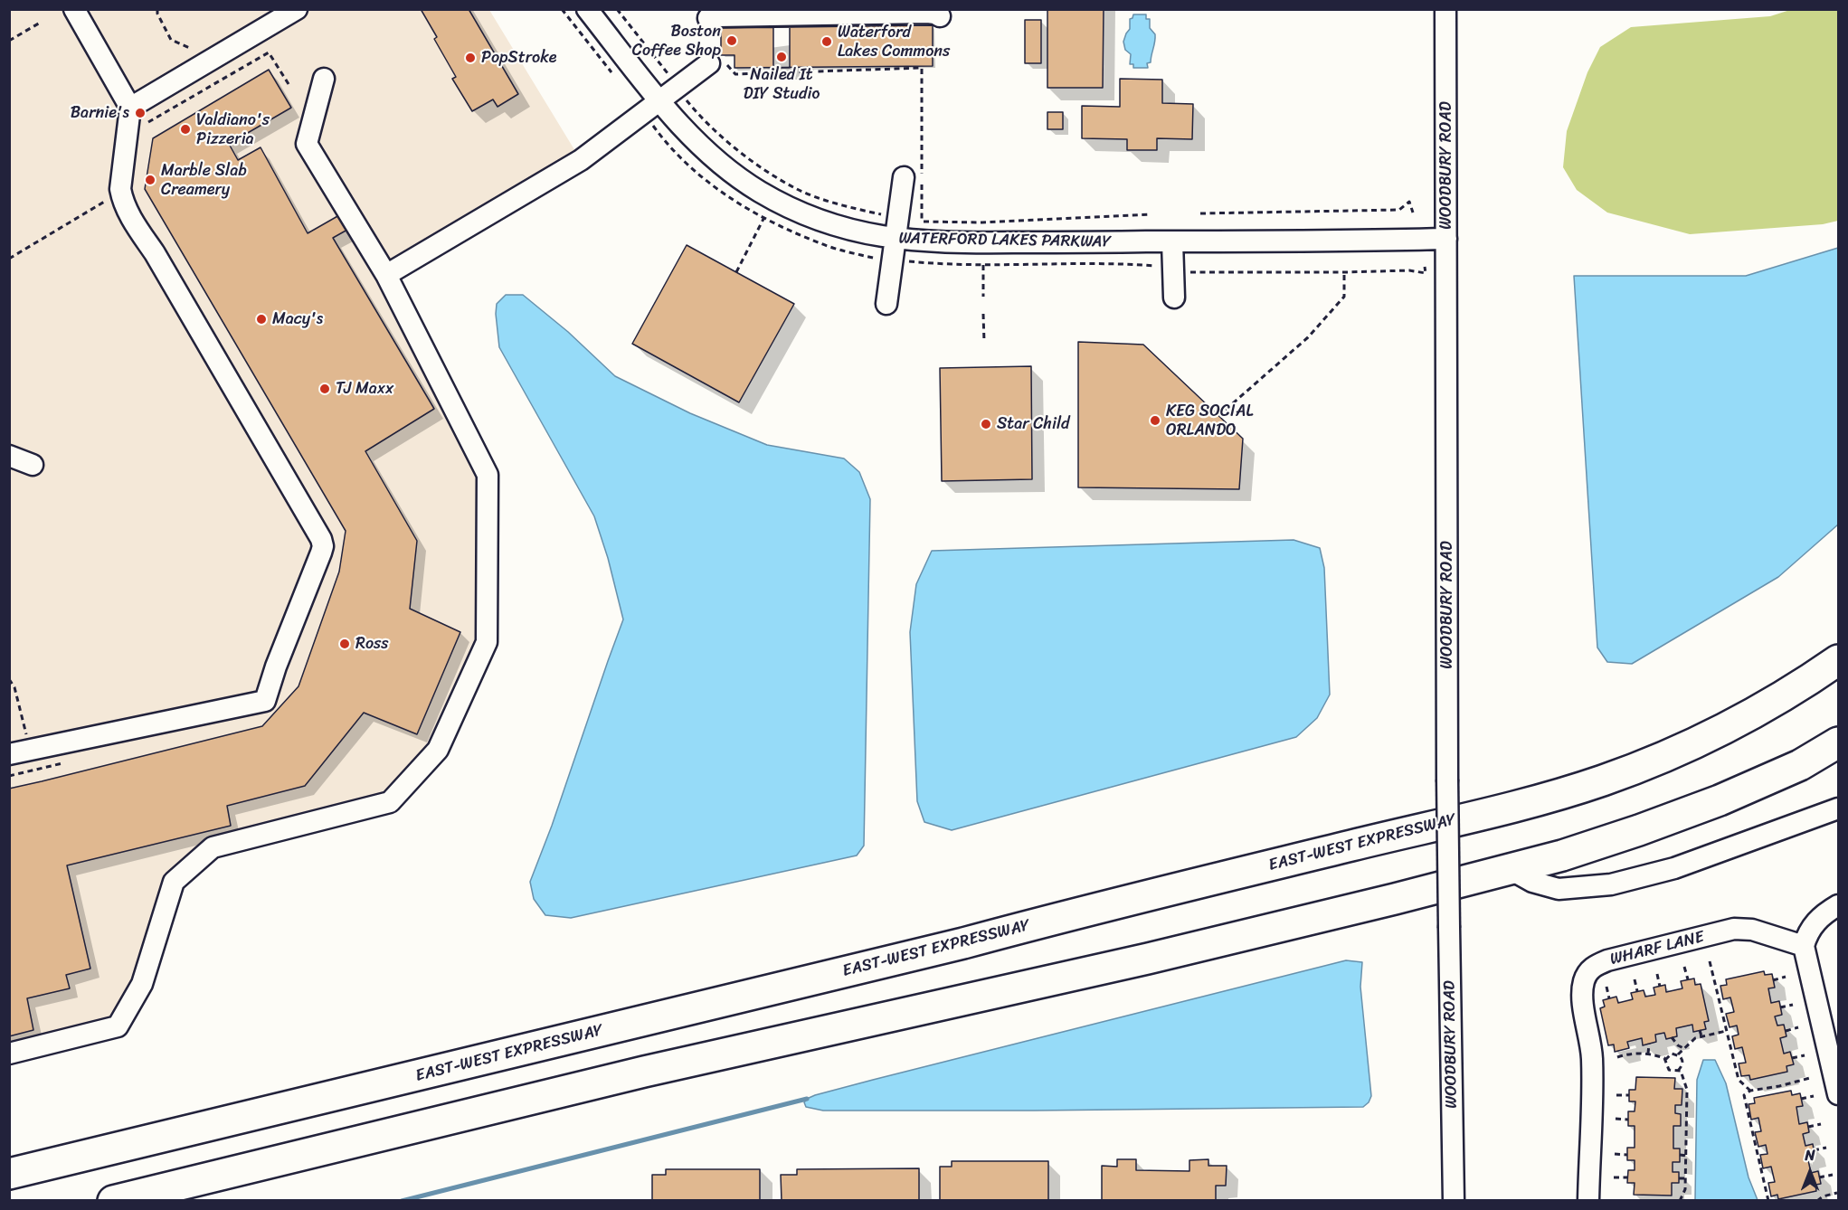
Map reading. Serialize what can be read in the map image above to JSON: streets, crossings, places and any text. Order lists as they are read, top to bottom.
{
  "streets": {
    "highway": ["EAST-WEST EXPRESSWAY"],
    "street": ["WOODBURY ROAD", "WATERFORD LAKES PARKWAY", "WHARF LANE"]
  },
  "crossings": [
    ["WOODBURY ROAD", "WATERFORD LAKES PARKWAY"]
  ],
  "places": [
    "Boston Coffee Shop",
    "Waterford Lakes Commons",
    "Nailed It DIY Studio",
    "PopStroke",
    "Barnie's",
    "Valdiano's Pizzeria",
    "Marble Slab Creamery",
    "Macy's",
    "TJ Maxx",
    "KEG SOCIAL ORLANDO",
    "Star Child",
    "Ross"
  ],
  "north": "top"
}
